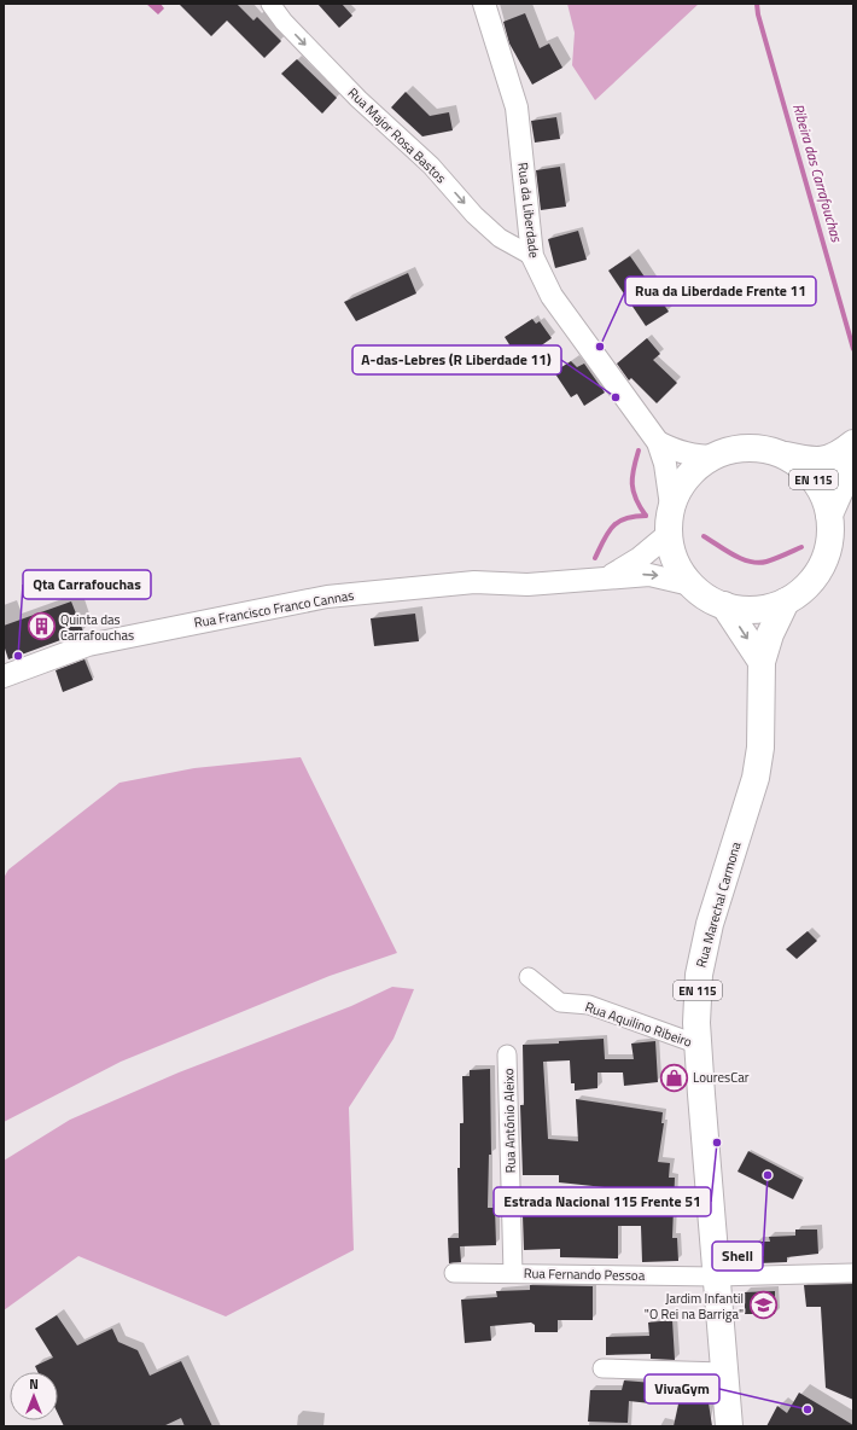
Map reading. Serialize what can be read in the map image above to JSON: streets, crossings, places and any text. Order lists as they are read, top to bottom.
{
  "streets": {
    "main road": ["EN 115", "Rua Marechal Carmona"],
    "street": [
      "Rua Major Rosa Bastos",
      "Rua da Liberdade",
      "Rua Francisco Franco Cannas",
      "Rua Aquilino Ribeiro",
      "Rua António Aleixo",
      "Rua Fernando Pessoa"
    ]
  },
  "crossings": [
    ["Rua Major Rosa Bastos", "Rua da Liberdade"],
    ["Rua da Liberdade", "EN 115"],
    ["Rua da Liberdade", "Rua Francisco Franco Cannas"],
    ["Rua da Liberdade", "Rua Marechal Carmona"],
    ["EN 115", "Rua Francisco Franco Cannas"],
    ["EN 115", "Rua Marechal Carmona"],
    ["Rua Francisco Franco Cannas", "Rua Marechal Carmona"],
    ["Rua Marechal Carmona", "Rua Aquilino Ribeiro"],
    ["Rua Marechal Carmona", "Rua Fernando Pessoa"],
    ["Rua António Aleixo", "Rua Fernando Pessoa"]
  ],
  "one_way": ["Rua Major Rosa Bastos"],
  "water": ["Ribeira das Carrafouchas"],
  "places": {
    "other": [
      "Rua da Liberdade Frente 11",
      "A-das-Lebres (R Liberdade 11)",
      "Qta Carrafouchas",
      "Estrada Nacional 115 Frente 51",
      "Shell",
      "VivaGym"
    ],
    "building": ["Quinta das Carrafouchas"],
    "shop": ["LouresCar"],
    "school or university": ["Jardim Infantil \"O Rei na Barriga\""]
  },
  "north": "top"
}
